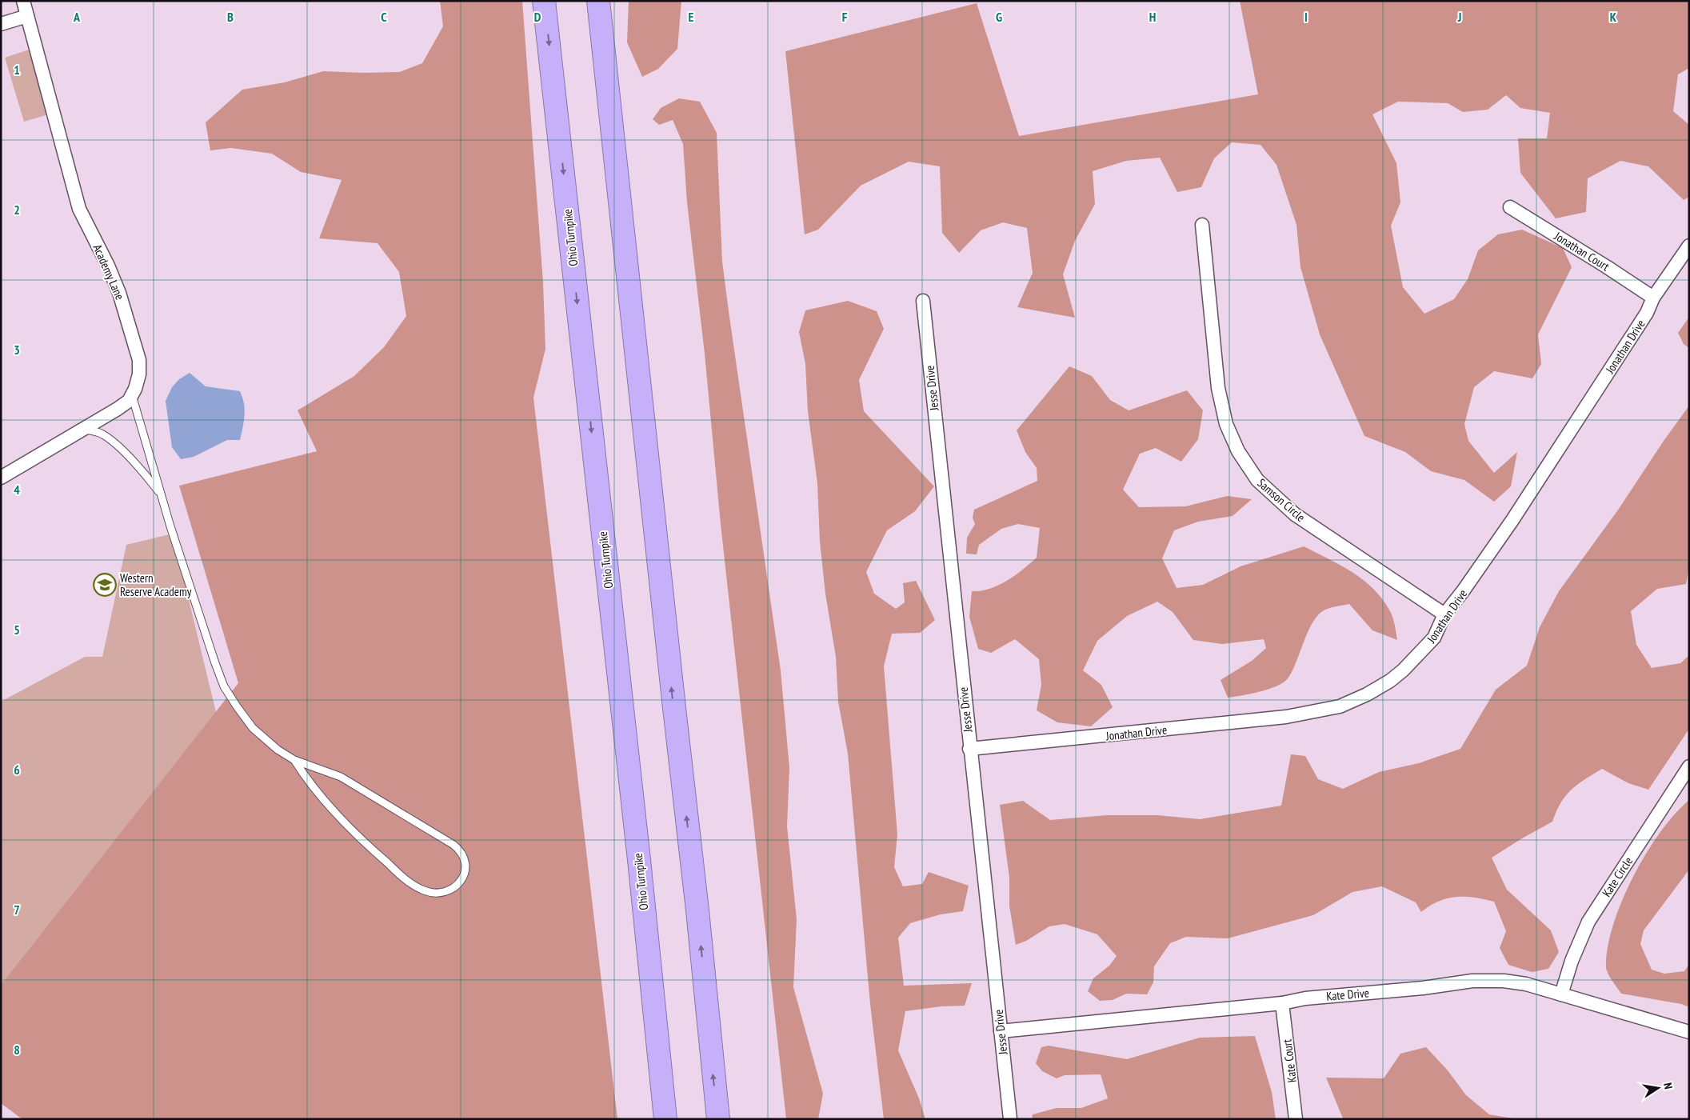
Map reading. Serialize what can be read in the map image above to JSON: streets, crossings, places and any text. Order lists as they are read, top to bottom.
{
  "streets": {
    "highway": ["Ohio Turnpike"],
    "street": [
      "Jonathan Court",
      "Academy Lane",
      "Jonathan Drive",
      "Jesse Drive",
      "Samson Circle",
      "Kate Circle",
      "Kate Drive",
      "Kate Court"
    ]
  },
  "crossings": [
    ["Jonathan Court", "Jonathan Drive"],
    ["Jonathan Drive", "Jesse Drive"],
    ["Jonathan Drive", "Samson Circle"],
    ["Jesse Drive", "Kate Drive"],
    ["Kate Circle", "Kate Drive"],
    ["Kate Drive", "Kate Court"]
  ],
  "places": {
    "school or university": ["Western Reserve Academy"]
  },
  "north": "right",
  "grid": {
    "columns": [
      "A",
      "B",
      "C",
      "D",
      "E",
      "F",
      "G",
      "H",
      "I",
      "J",
      "K"
    ],
    "rows": [
      "1",
      "2",
      "3",
      "4",
      "5",
      "6",
      "7",
      "8"
    ]
  }
}
